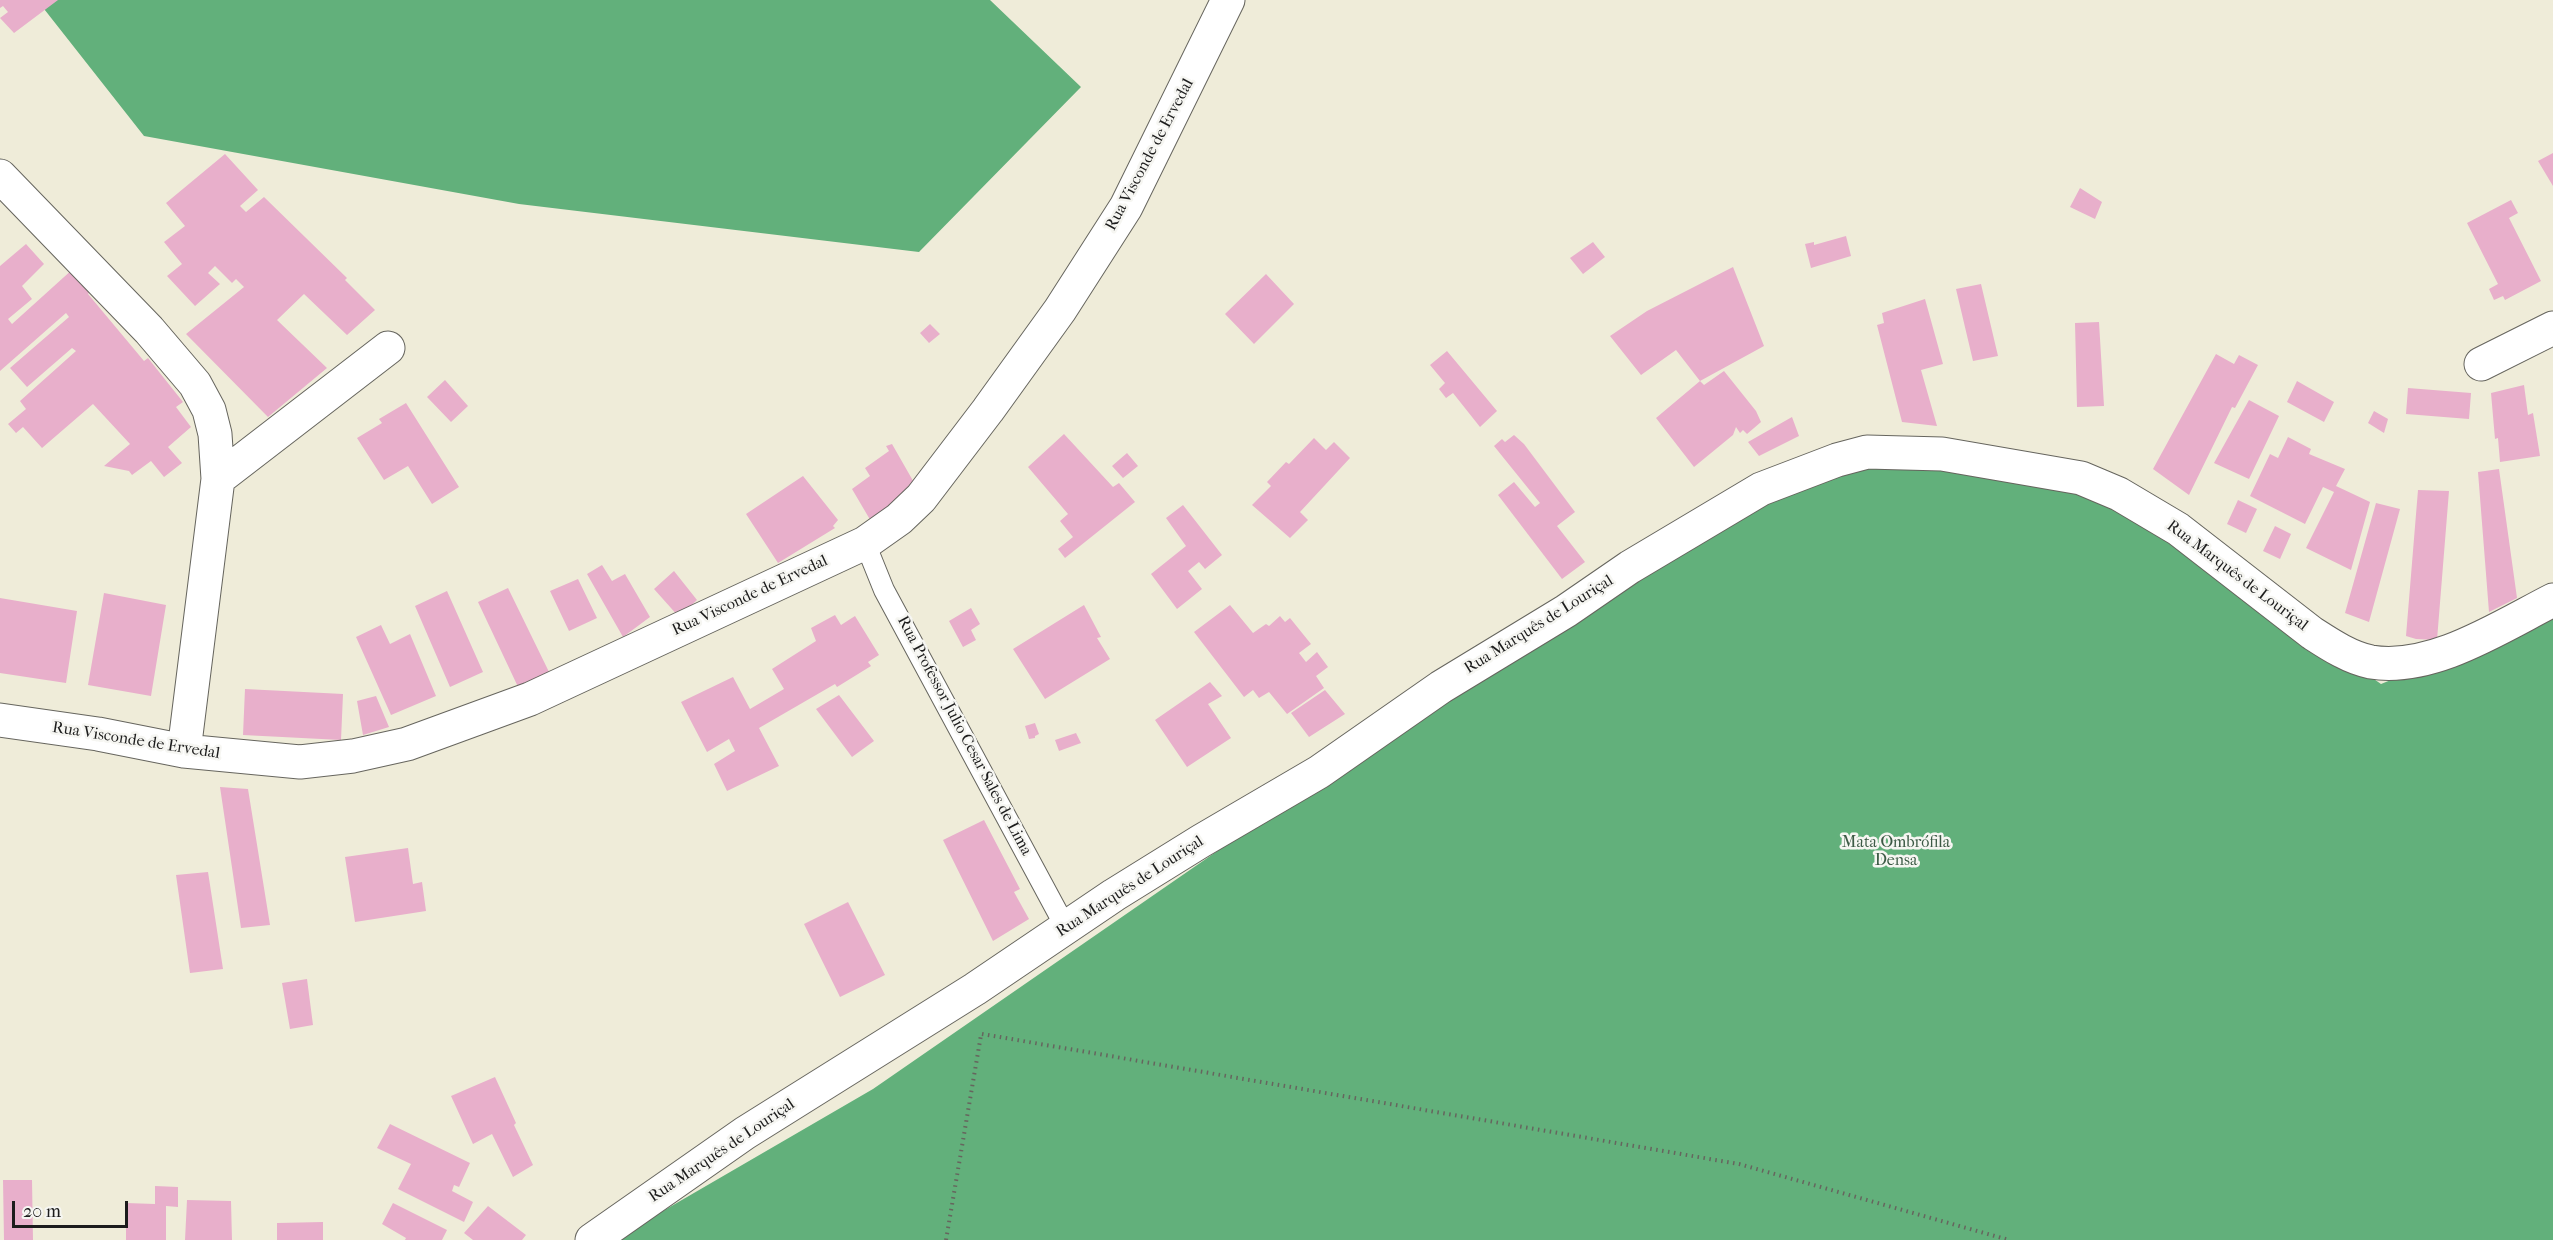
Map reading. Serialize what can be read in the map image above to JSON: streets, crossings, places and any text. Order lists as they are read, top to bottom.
{
  "streets": {
    "street": ["Rua Visconde de Ervedal", "Rua Marquês de Louriçal"],
    "lane": ["Rua Professor Julio Cesar Sales de Lima"]
  },
  "crossings": [
    ["Rua Visconde de Ervedal", "Rua Professor Julio Cesar Sales de Lima"],
    ["Rua Marquês de Louriçal", "Rua Professor Julio Cesar Sales de Lima"]
  ],
  "parks": ["Mata Ombrófila Densa"],
  "scale_bar": "20 m"
}
